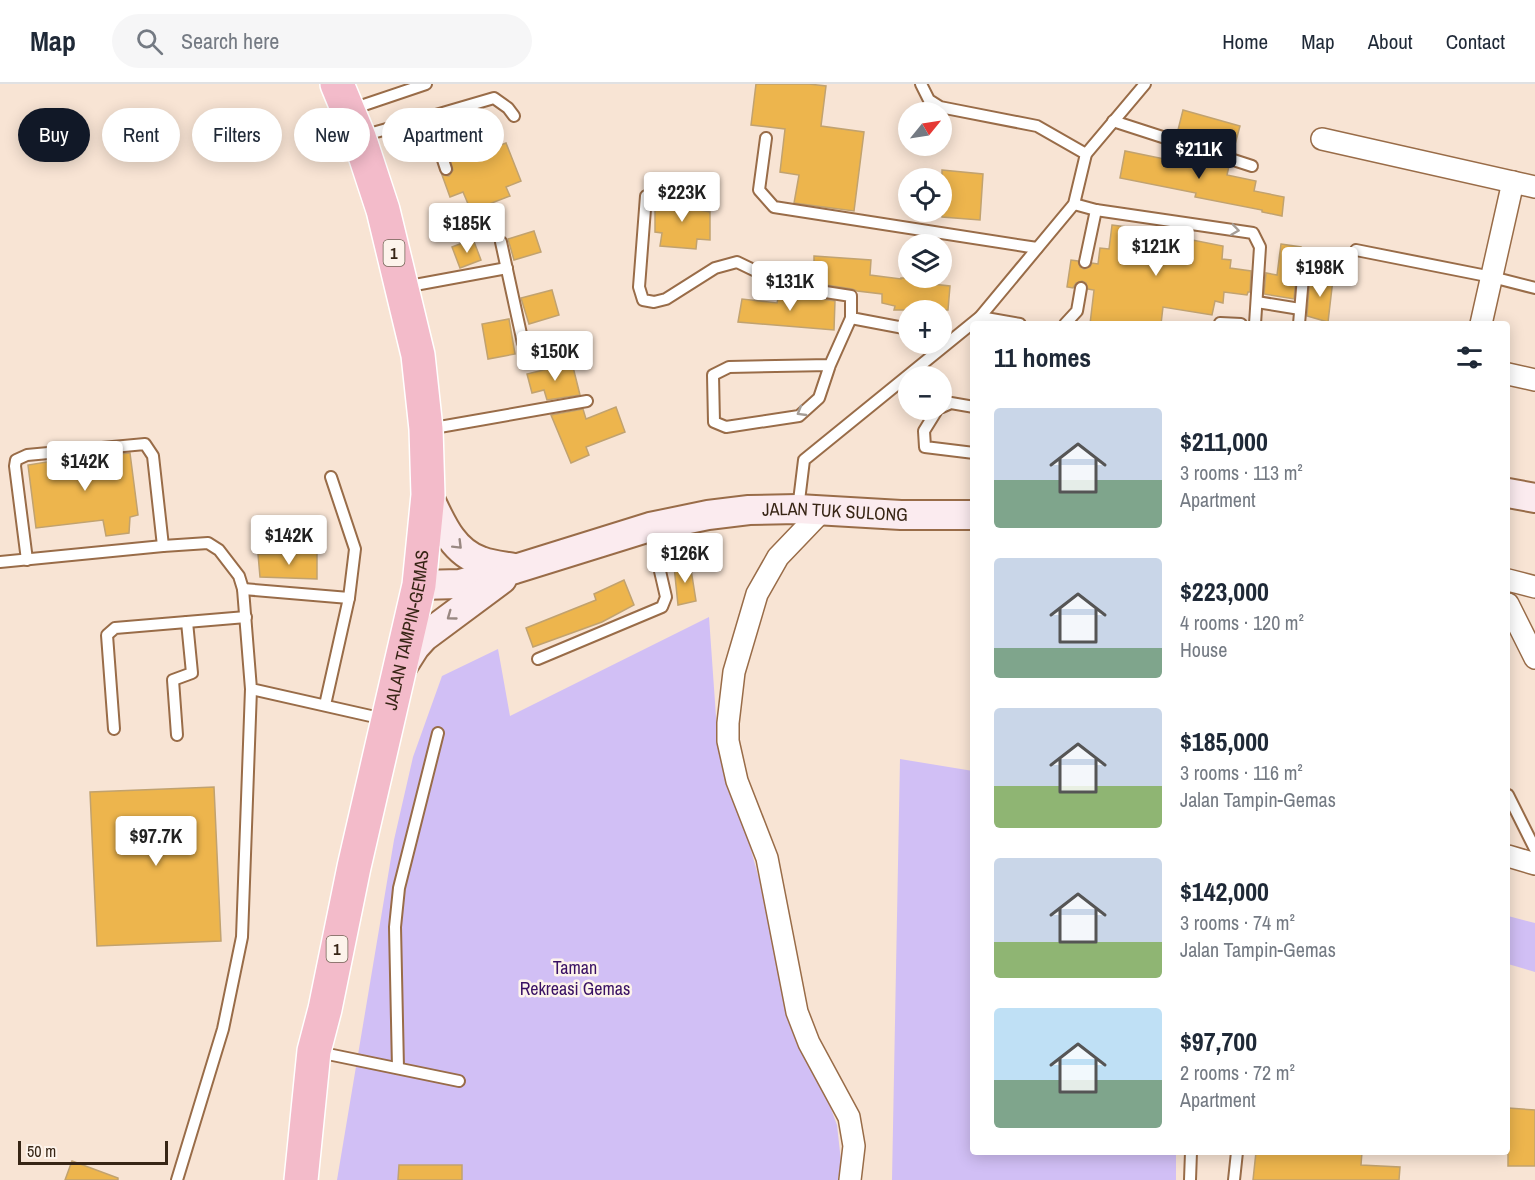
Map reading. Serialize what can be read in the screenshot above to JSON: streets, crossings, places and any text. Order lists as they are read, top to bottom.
{
  "streets": {
    "highway": ["1", "JALAN TAMPIN-GEMAS"],
    "street": ["JALAN TUK SULONG"]
  },
  "crossings": [
    ["JALAN TUK SULONG", "JALAN TAMPIN-GEMAS"]
  ],
  "parks": ["Taman Rekreasi Gemas"],
  "scale_bar": "50 m",
  "north": "top right",
  "page": {
    "header": "Map",
    "search": "Search here",
    "nav": [
      "Home",
      "Map",
      "About",
      "Contact"
    ],
    "map_buttons": ["+", "−"],
    "chip": [
      "Buy",
      "Rent",
      "Filters",
      "New",
      "Apartment"
    ],
    "price": [
      "$211K",
      "$223K",
      "$185K",
      "$121K",
      "$198K",
      "$131K",
      "$150K",
      "$142K",
      "$142K",
      "$126K",
      "$97.7K"
    ],
    "heading": "11 homes",
    "list": [
      {
        "name": "$211,000",
        "note": "3 rooms · 113 m² · Apartment"
      },
      {
        "name": "$223,000",
        "note": "4 rooms · 120 m² · House"
      },
      {
        "name": "$185,000",
        "note": "3 rooms · 116 m² · Jalan Tampin-Gemas"
      },
      {
        "name": "$142,000",
        "note": "3 rooms · 74 m² · Jalan Tampin-Gemas"
      },
      {
        "name": "$97,700",
        "note": "2 rooms · 72 m² · Apartment"
      }
    ],
    "scale": "50 m"
  }
}
